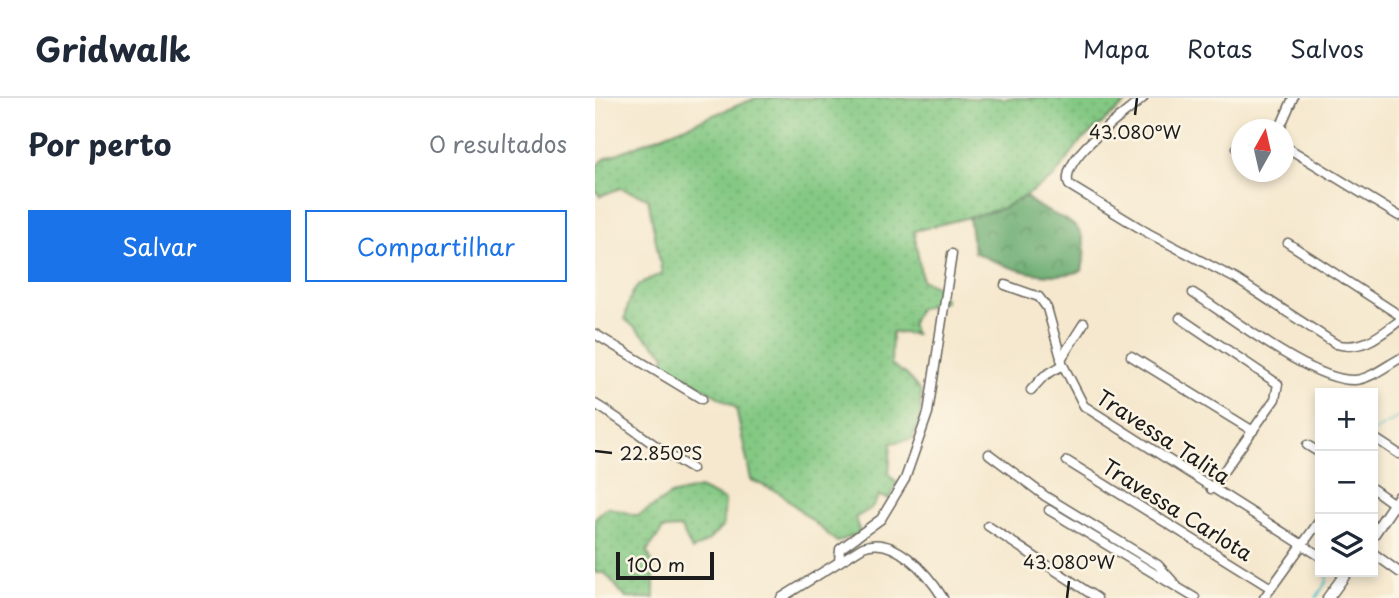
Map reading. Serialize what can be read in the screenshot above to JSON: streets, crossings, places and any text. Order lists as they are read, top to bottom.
{
  "streets": {
    "street": ["Travessa Talita", "Travessa Carlota"]
  },
  "scale_bar": "100 m",
  "north": "top",
  "page": {
    "header": "Gridwalk",
    "nav": ["Mapa", "Rotas", "Salvos"],
    "heading": ["Por perto", "0 resultados"],
    "buttons": ["Salvar", "Compartilhar"],
    "map_buttons": ["+", "−"],
    "scale": "100 m"
  },
  "coordinates": ["43.080°W", "22.850°S"]
}
